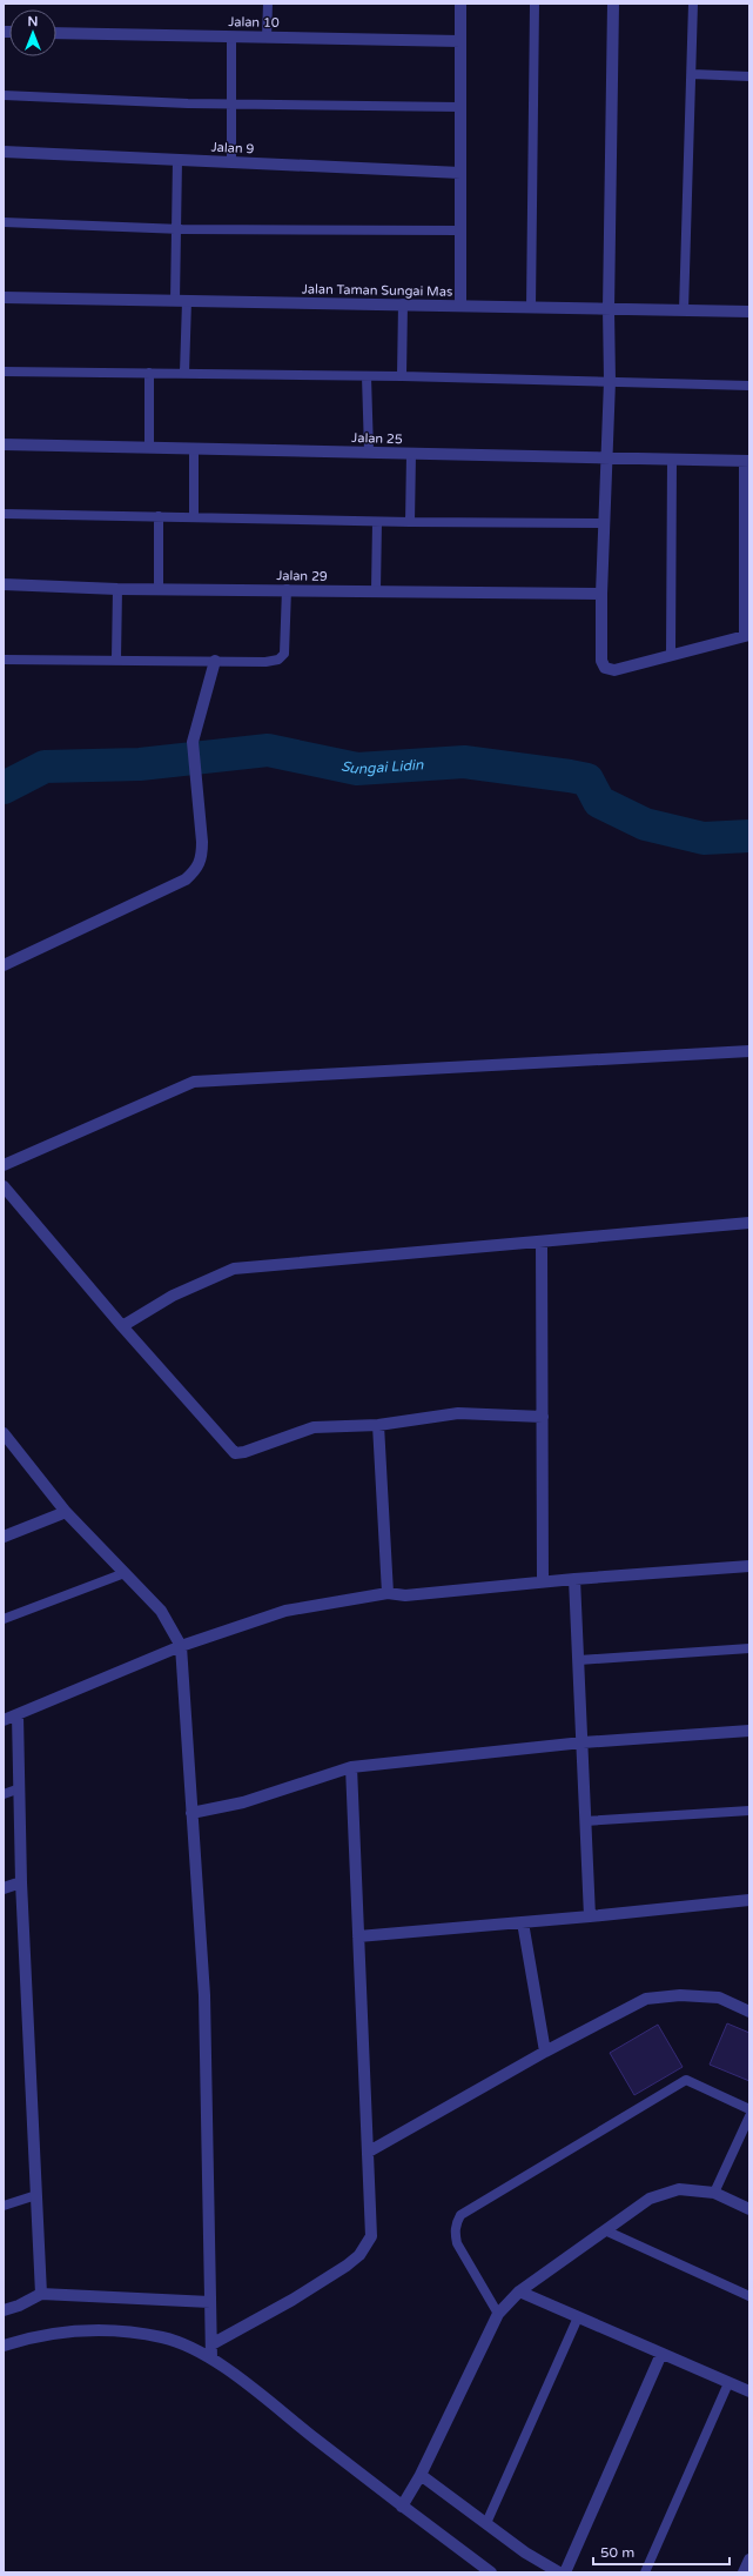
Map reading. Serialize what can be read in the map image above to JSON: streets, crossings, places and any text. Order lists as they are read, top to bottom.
{
  "streets": {
    "street": [
      "Jalan 10",
      "Jalan 9",
      "Jalan Taman Sungai Mas",
      "Jalan 25",
      "Jalan 29"
    ]
  },
  "water": ["Sungai Lidin"],
  "scale_bar": "50 m",
  "north": "top"
}
